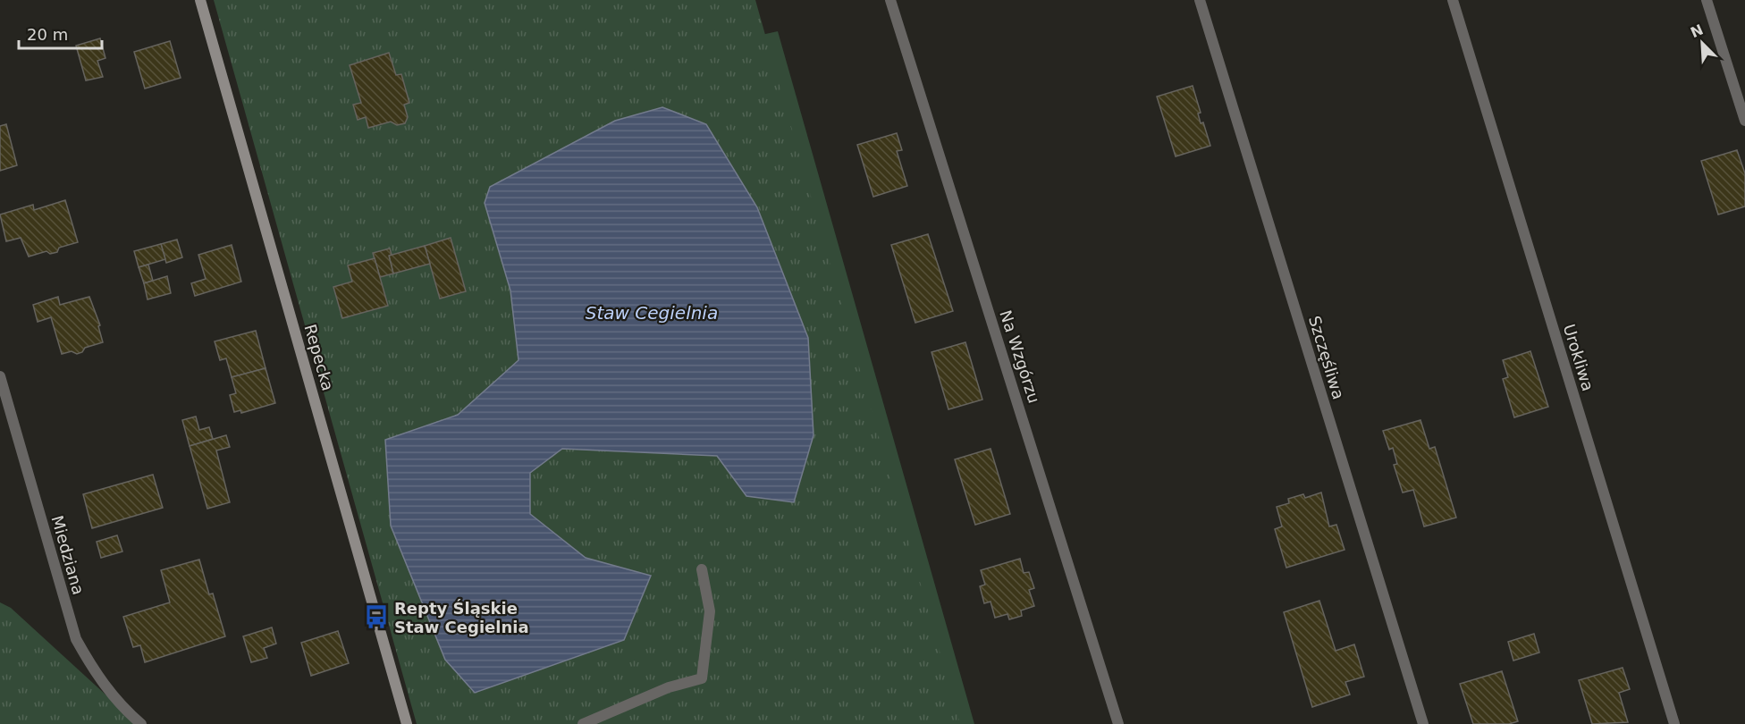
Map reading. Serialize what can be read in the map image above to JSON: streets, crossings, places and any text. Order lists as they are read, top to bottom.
{
  "streets": {
    "street": [
      "Na Wzgórzu",
      "Repecka",
      "Szczęśliwa",
      "Urokliwa",
      "Miedziana"
    ]
  },
  "water": ["Staw Cegielnia"],
  "places": {
    "bus stop": ["Repty Śląskie Staw Cegielnia"]
  },
  "scale_bar": "20 m",
  "north": "top left"
}
